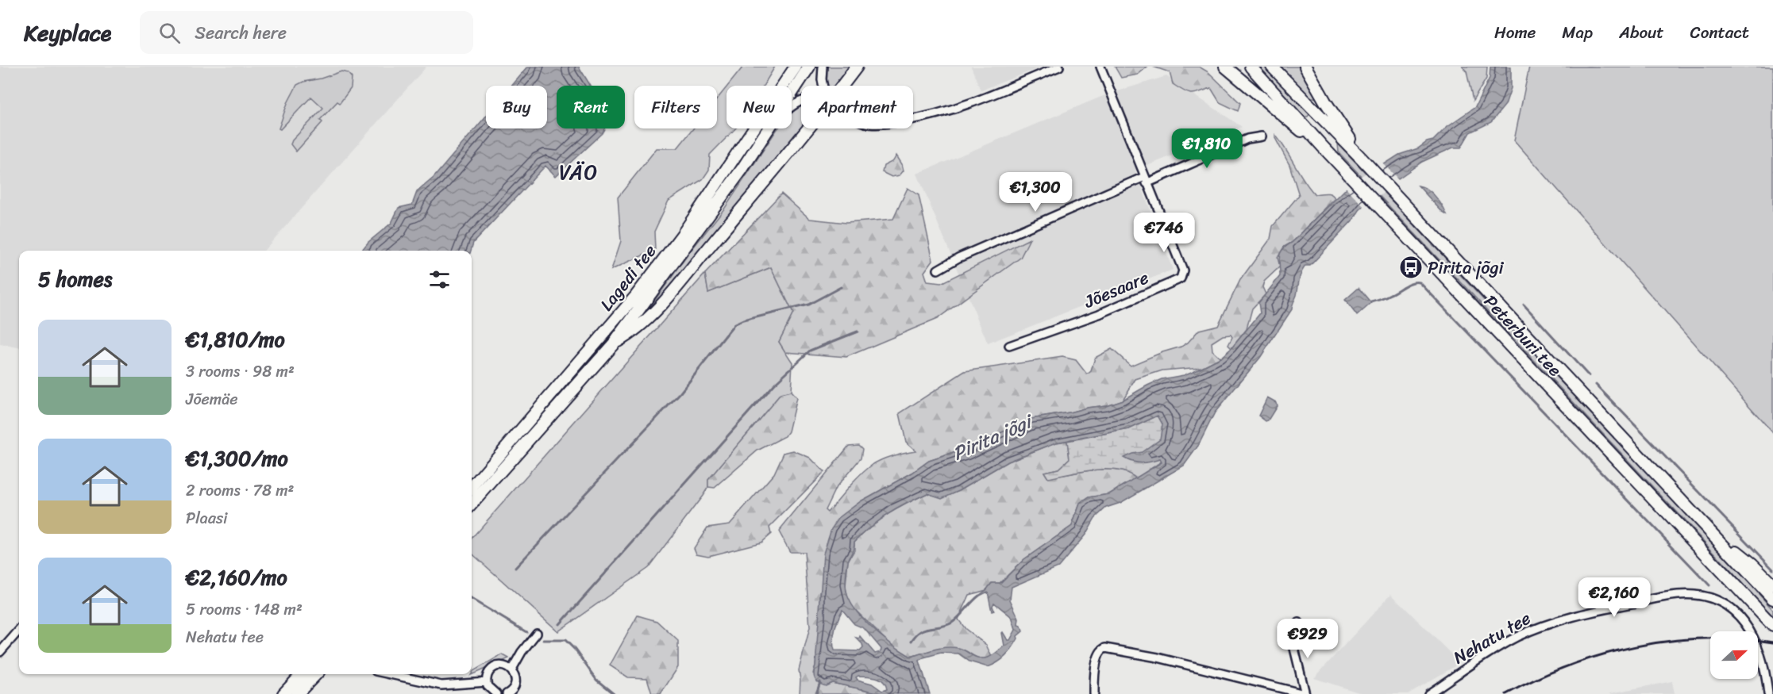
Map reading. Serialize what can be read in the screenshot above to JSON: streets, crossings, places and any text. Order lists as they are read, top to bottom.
{
  "streets": {
    "highway": ["Lagedi tee", "Peterburi tee"],
    "street": ["Jõesaare", "Nehatu tee"]
  },
  "districts": ["VÄO"],
  "water": ["Pirita jõgi"],
  "places": {
    "bus stop": ["Pirita jõgi"]
  },
  "north": "right",
  "page": {
    "header": "Keyplace",
    "search": "Search here",
    "nav": [
      "Home",
      "Map",
      "About",
      "Contact"
    ],
    "chip": [
      "Buy",
      "Rent",
      "Filters",
      "New",
      "Apartment"
    ],
    "price": [
      "€1,810",
      "€1,300",
      "€746",
      "€2,160",
      "€929"
    ],
    "heading": "5 homes",
    "list": [
      {
        "name": "€1,810/mo",
        "note": "3 rooms · 98 m² · Jõemäe"
      },
      {
        "name": "€1,300/mo",
        "note": "2 rooms · 78 m² · Plaasi"
      },
      {
        "name": "€2,160/mo",
        "note": "5 rooms · 148 m² · Nehatu tee"
      }
    ]
  }
}
